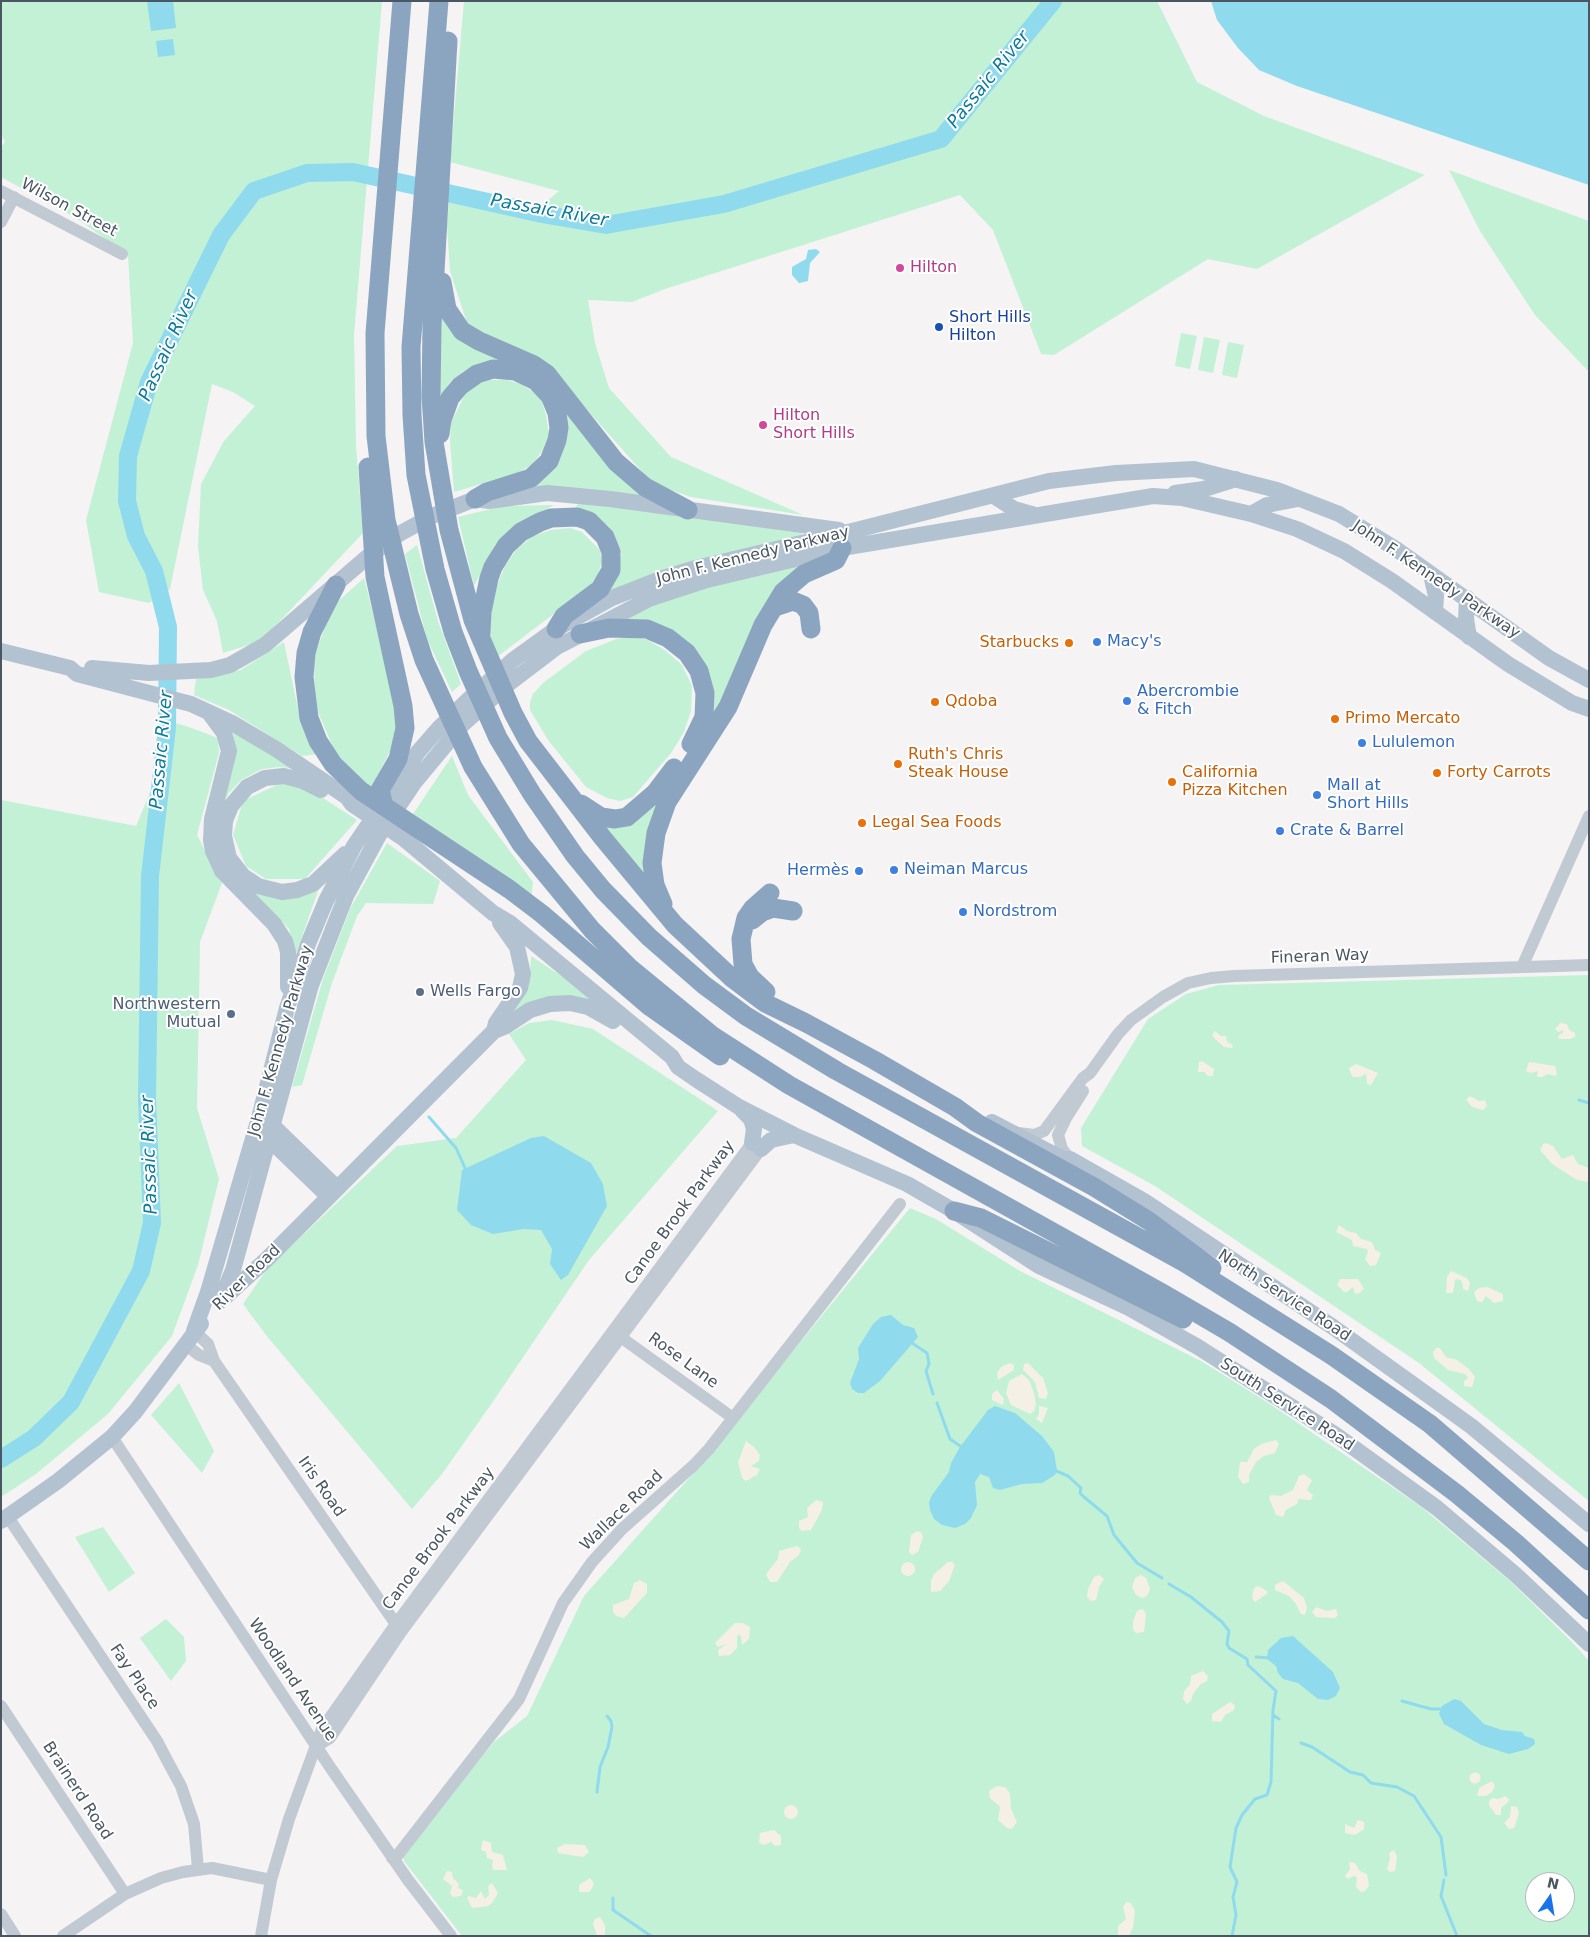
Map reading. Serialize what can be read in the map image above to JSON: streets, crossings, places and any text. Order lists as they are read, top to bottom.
{
  "streets": {
    "main road": [
      "John F. Kennedy Parkway",
      "River Road",
      "North Service Road",
      "South Service Road"
    ],
    "street": [
      "Wilson Street",
      "Fineran Way",
      "Canoe Brook Parkway",
      "Rose Lane",
      "Iris Road",
      "Wallace Road",
      "Fay Place",
      "Woodland Avenue",
      "Brainerd Road"
    ]
  },
  "crossings": [
    ["John F. Kennedy Parkway", "River Road"],
    ["John F. Kennedy Parkway", "Iris Road"],
    ["Fineran Way", "North Service Road"],
    ["Canoe Brook Parkway", "Rose Lane"],
    ["Canoe Brook Parkway", "Iris Road"],
    ["Canoe Brook Parkway", "Woodland Avenue"],
    ["River Road", "South Service Road"],
    ["River Road", "Iris Road"],
    ["River Road", "Fay Place"],
    ["River Road", "Woodland Avenue"],
    ["Rose Lane", "Wallace Road"],
    ["Wallace Road", "Woodland Avenue"]
  ],
  "water": ["Passaic River"],
  "places": [
    "Hilton",
    "Short Hills Hilton",
    "Hilton Short Hills",
    "Macy's",
    "Starbucks",
    "Abercrombie & Fitch",
    "Qdoba",
    "Primo Mercato",
    "Lululemon",
    "Ruth's Chris Steak House",
    "Forty Carrots",
    "California Pizza Kitchen",
    "Mall at Short Hills",
    "Legal Sea Foods",
    "Crate & Barrel",
    "Neiman Marcus",
    "Hermès",
    "Nordstrom",
    "Wells Fargo",
    "Northwestern Mutual"
  ],
  "north": "top"
}
